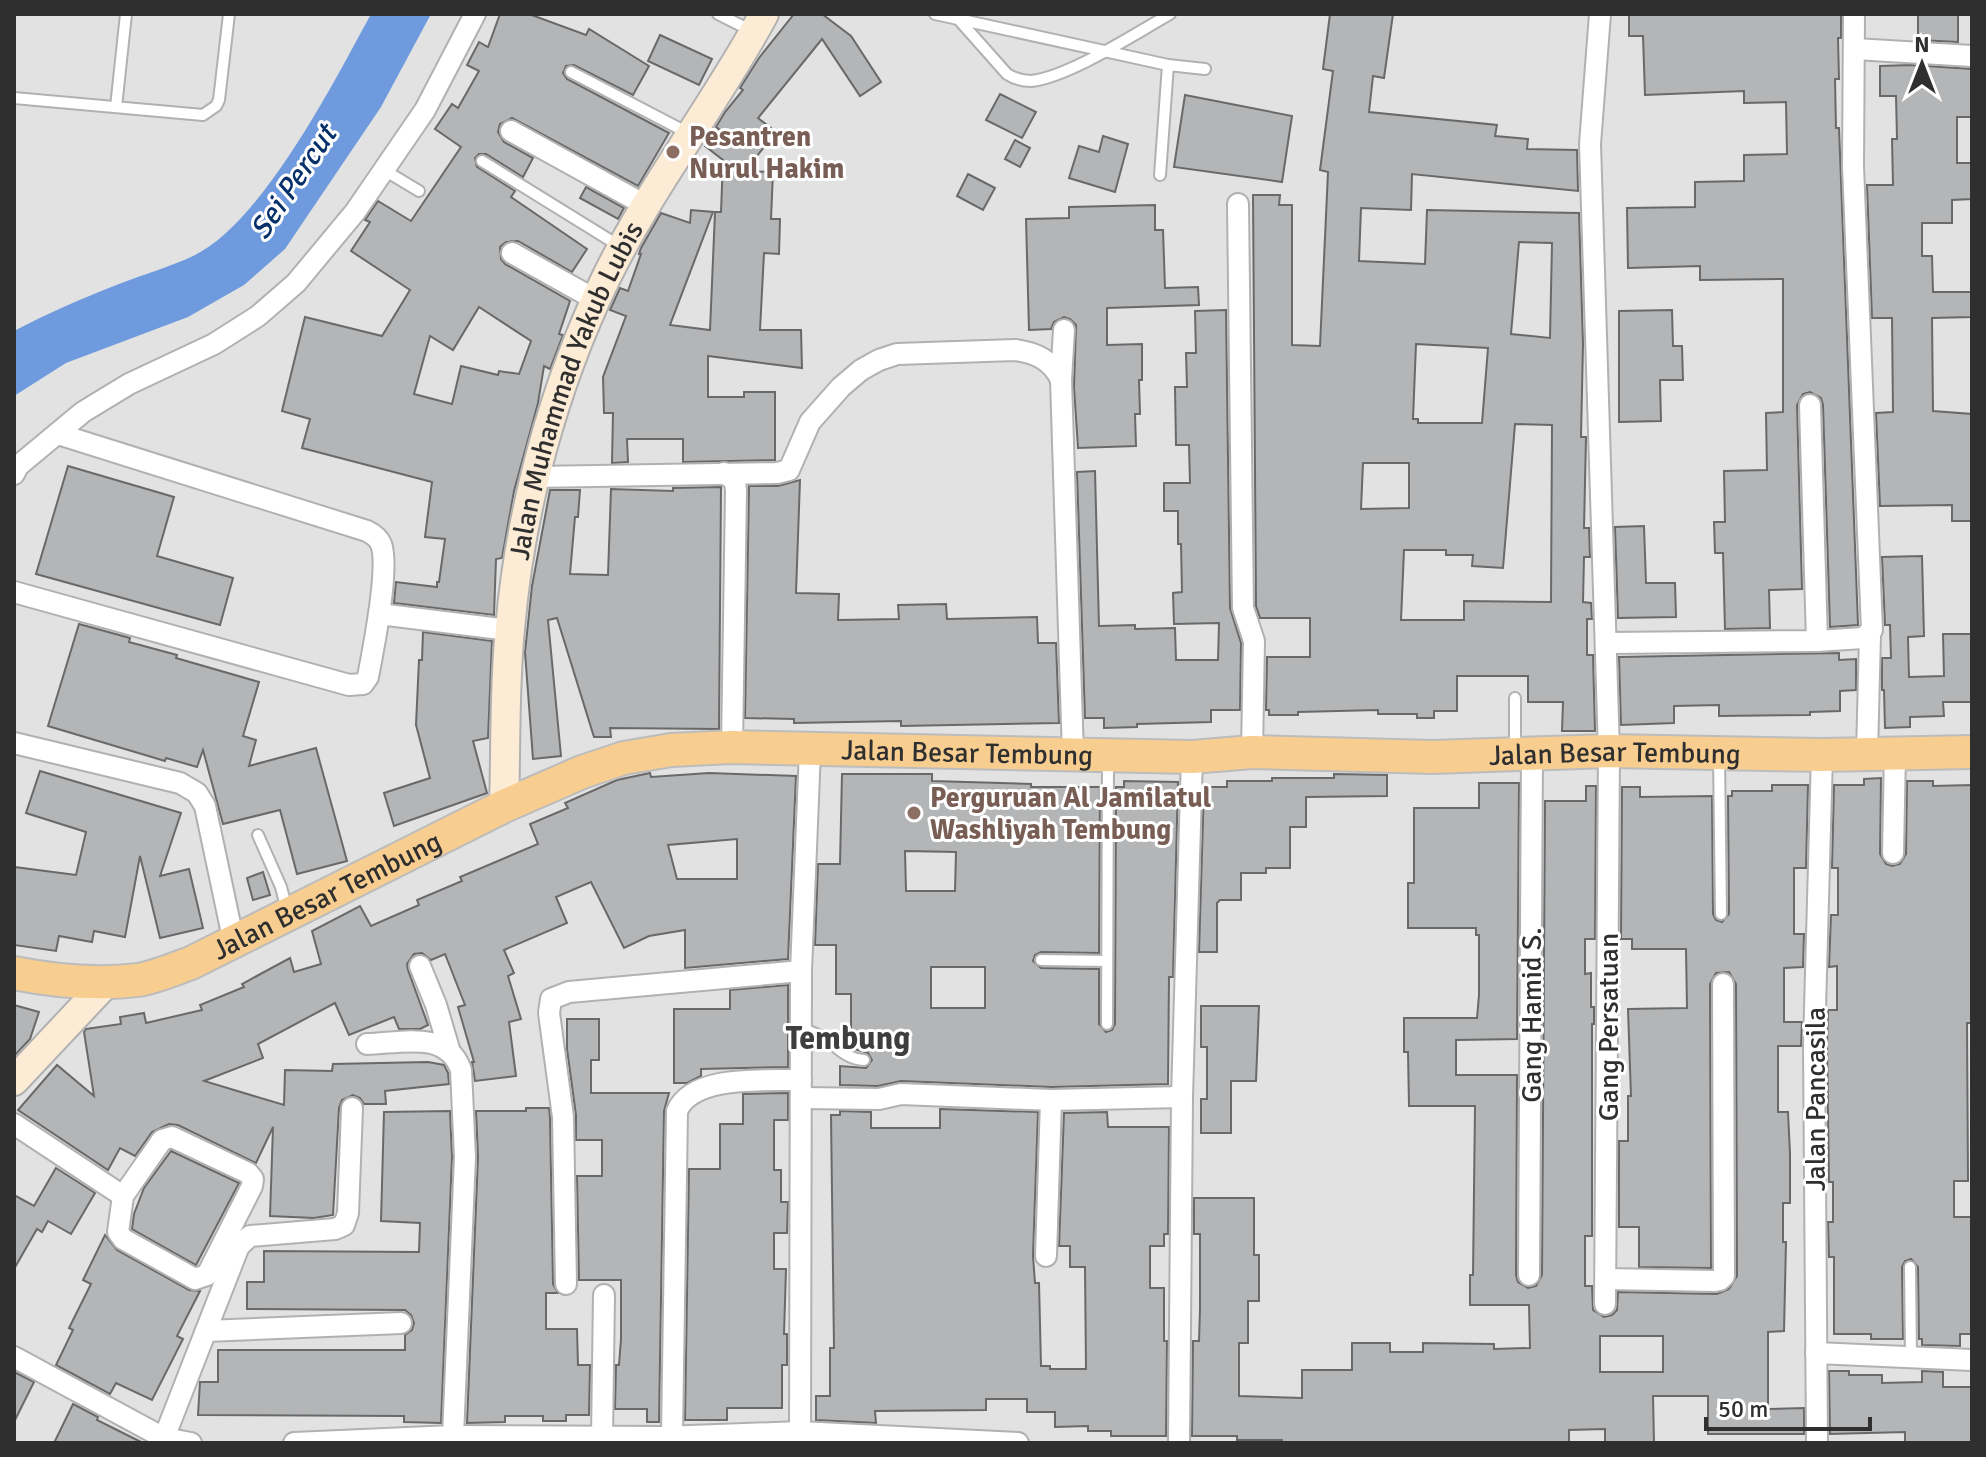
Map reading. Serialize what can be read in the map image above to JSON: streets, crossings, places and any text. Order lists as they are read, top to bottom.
{
  "streets": {
    "highway": ["Jalan Besar Tembung"],
    "main road": ["Jalan Muhammad Yakub Lubis"],
    "street": ["Gang Hamid S.", "Gang Persatuan", "Jalan Pancasila"]
  },
  "crossings": [
    ["Jalan Muhammad Yakub Lubis", "Jalan Besar Tembung"],
    ["Jalan Besar Tembung", "Gang Hamid S."],
    ["Jalan Besar Tembung", "Gang Persatuan"],
    ["Jalan Besar Tembung", "Jalan Pancasila"]
  ],
  "districts": ["Tembung"],
  "water": ["Sei Percut"],
  "places": ["Pesantren Nurul Hakim", "Perguruan Al Jamilatul Washliyah Tembung"],
  "scale_bar": "50 m",
  "north": "top"
}
